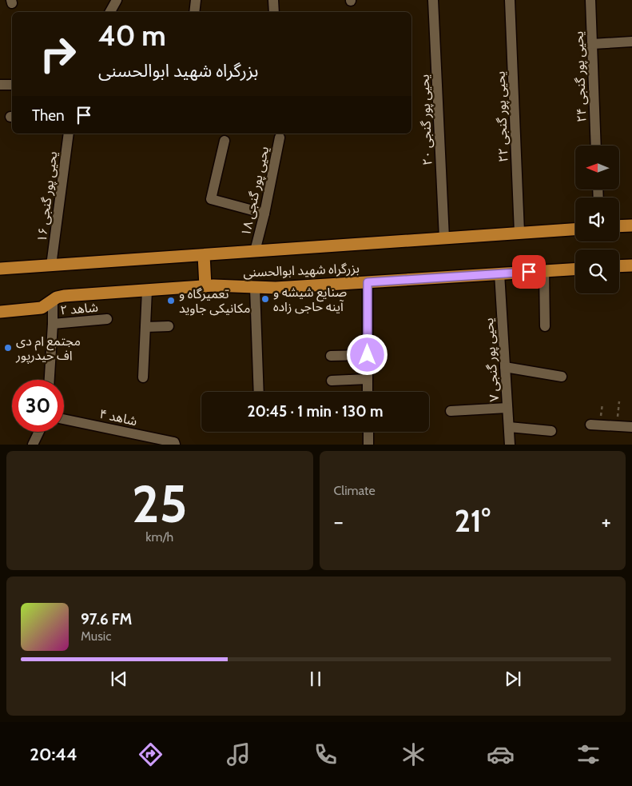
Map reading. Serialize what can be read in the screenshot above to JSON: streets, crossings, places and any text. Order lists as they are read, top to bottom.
{
  "streets": {
    "main road": ["بزرگراه شهید ابوالحسنی"],
    "street": [
      "یحیی پور گنجی ۲۴",
      "یحیی پور گنجی ۲۲",
      "یحیی پور گنجی ۲۰",
      "یحیی پور گنجی ۱۸",
      "یحیی پور گنجی ۱۶",
      "شاهد ۲",
      "یحیی پور گنجی ۷",
      "شاهد ۴"
    ]
  },
  "crossings": [
    ["یحیی پور گنجی ۲۲", "بزرگراه شهید ابوالحسنی"],
    ["یحیی پور گنجی ۲۰", "بزرگراه شهید ابوالحسنی"],
    ["یحیی پور گنجی ۱۸", "بزرگراه شهید ابوالحسنی"],
    ["یحیی پور گنجی ۱۶", "بزرگراه شهید ابوالحسنی"],
    ["بزرگراه شهید ابوالحسنی", "یحیی پور گنجی ۷"]
  ],
  "places": ["صنایع شیشه و آینه حاجی زاده", "تعمیرگاه و مکانیکی جاوید", "مجتمع ام دی اف حیدرپور"],
  "north": "left",
  "page": {
    "turn": ["40 m", "بزرگراه شهید ابوالحسنی"],
    "then": "Then",
    "limit": "30",
    "trip": "20:45 · 1 min · 130 m",
    "tile": [
      ["25", "km/h"],
      "Climate"
    ],
    "heat": ["−", "21°", "+"],
    "song": ["97.6 FM", "Music"],
    "tabs": "20:44"
  }
}
